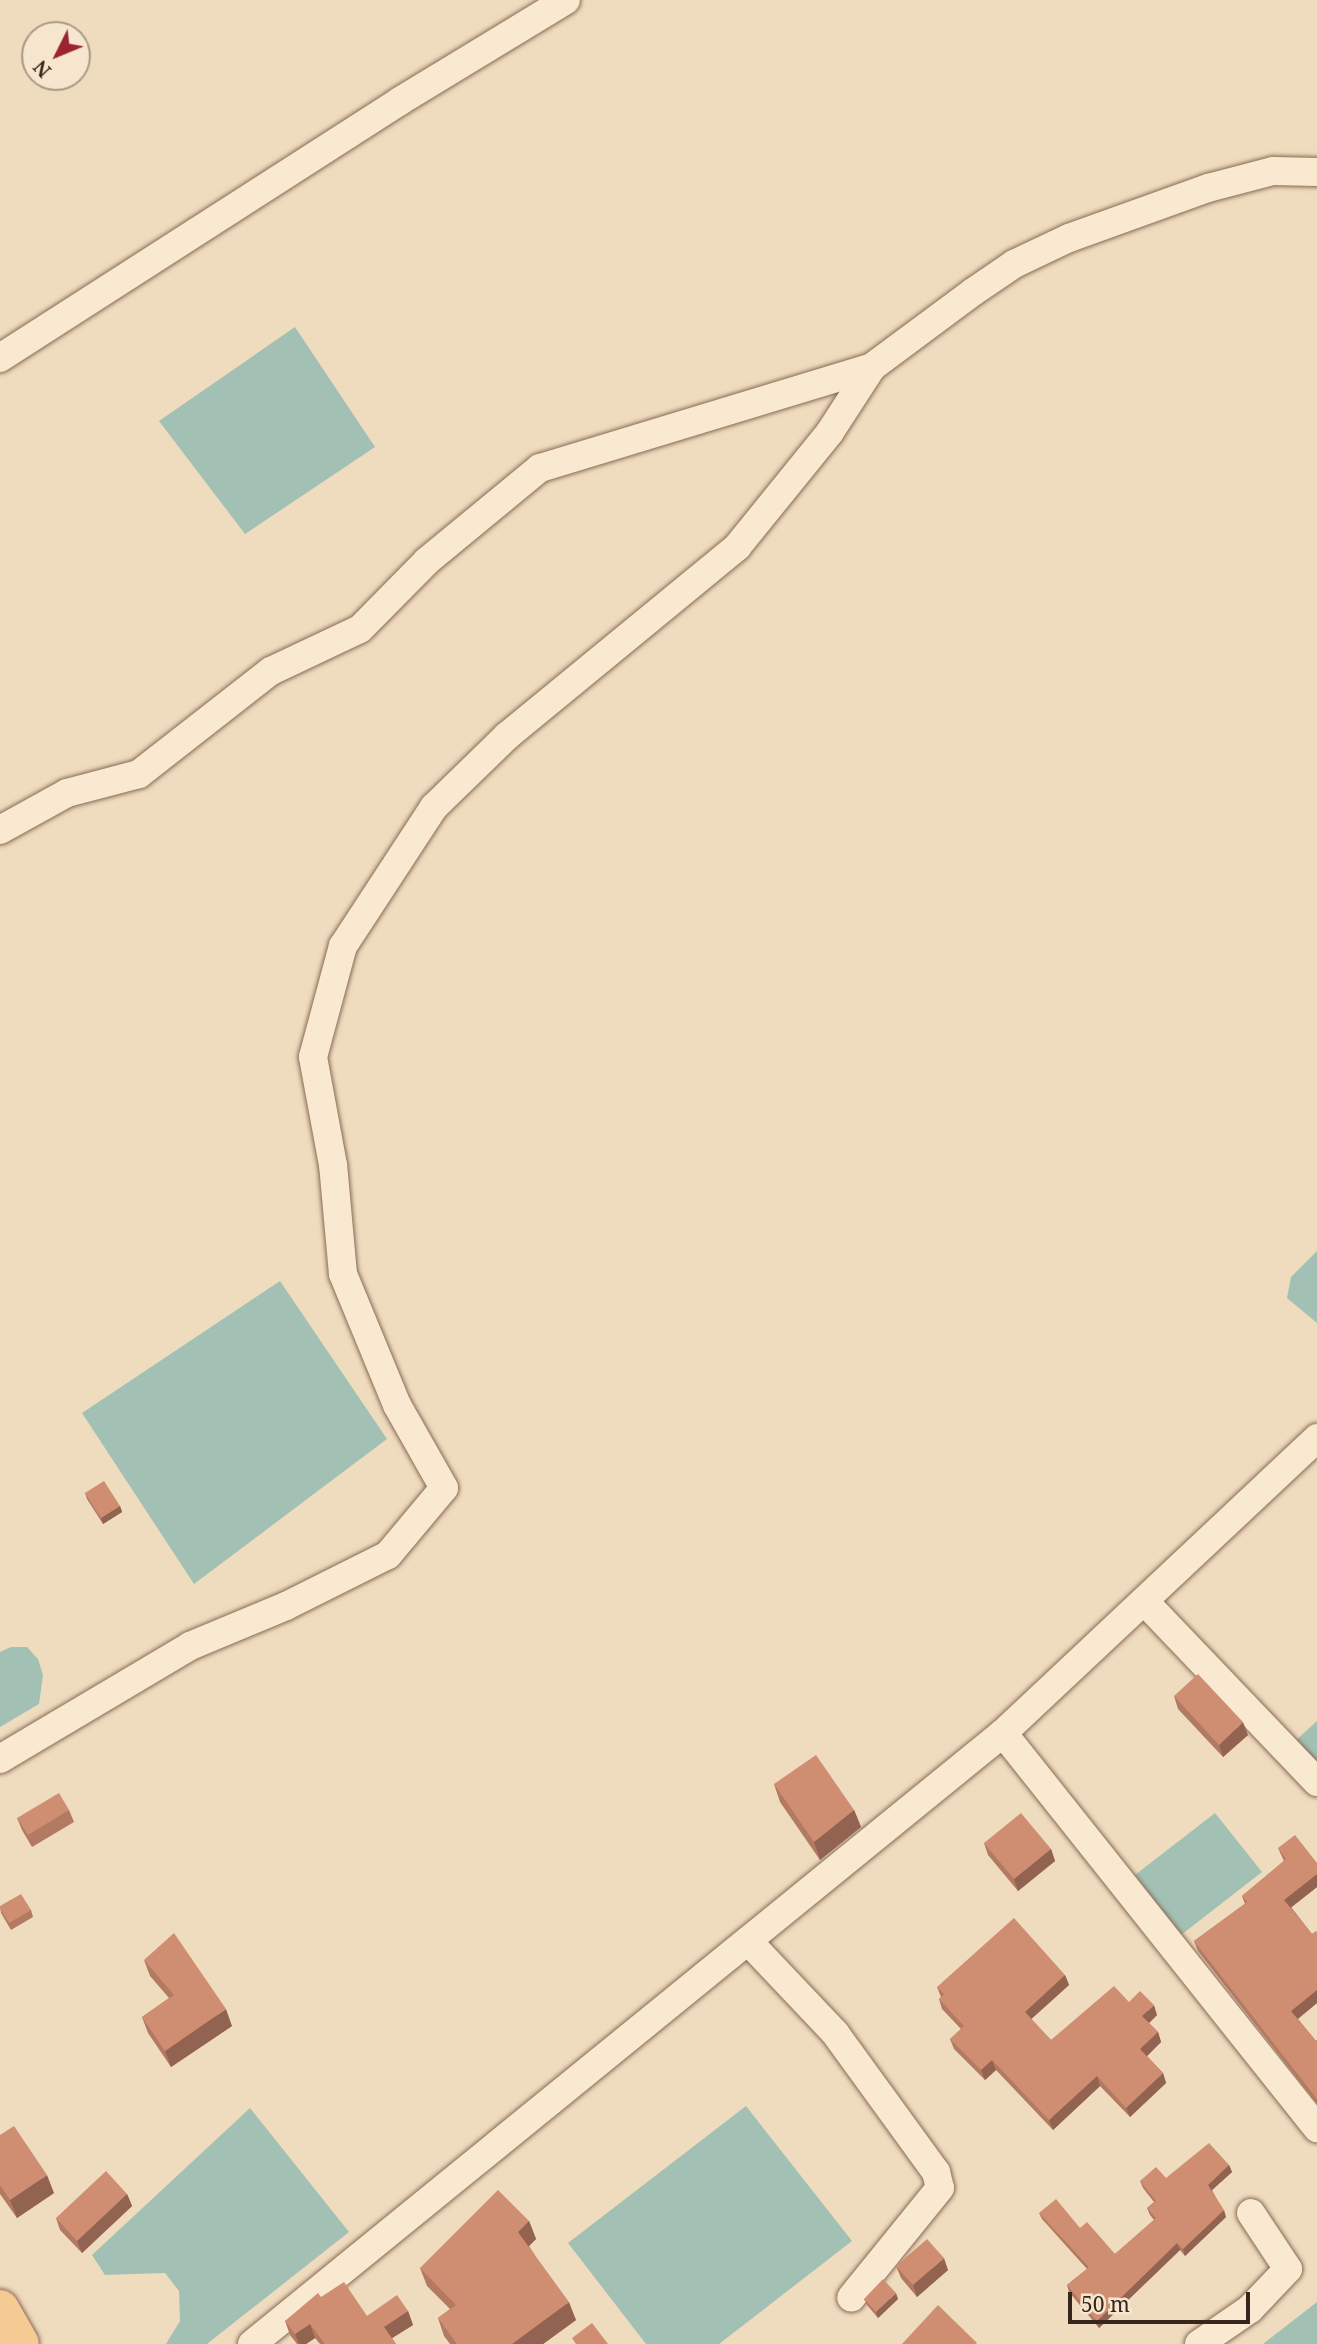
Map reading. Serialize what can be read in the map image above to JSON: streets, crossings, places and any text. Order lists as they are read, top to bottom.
{
  "scale_bar": "50 m",
  "north": "bottom left"
}
